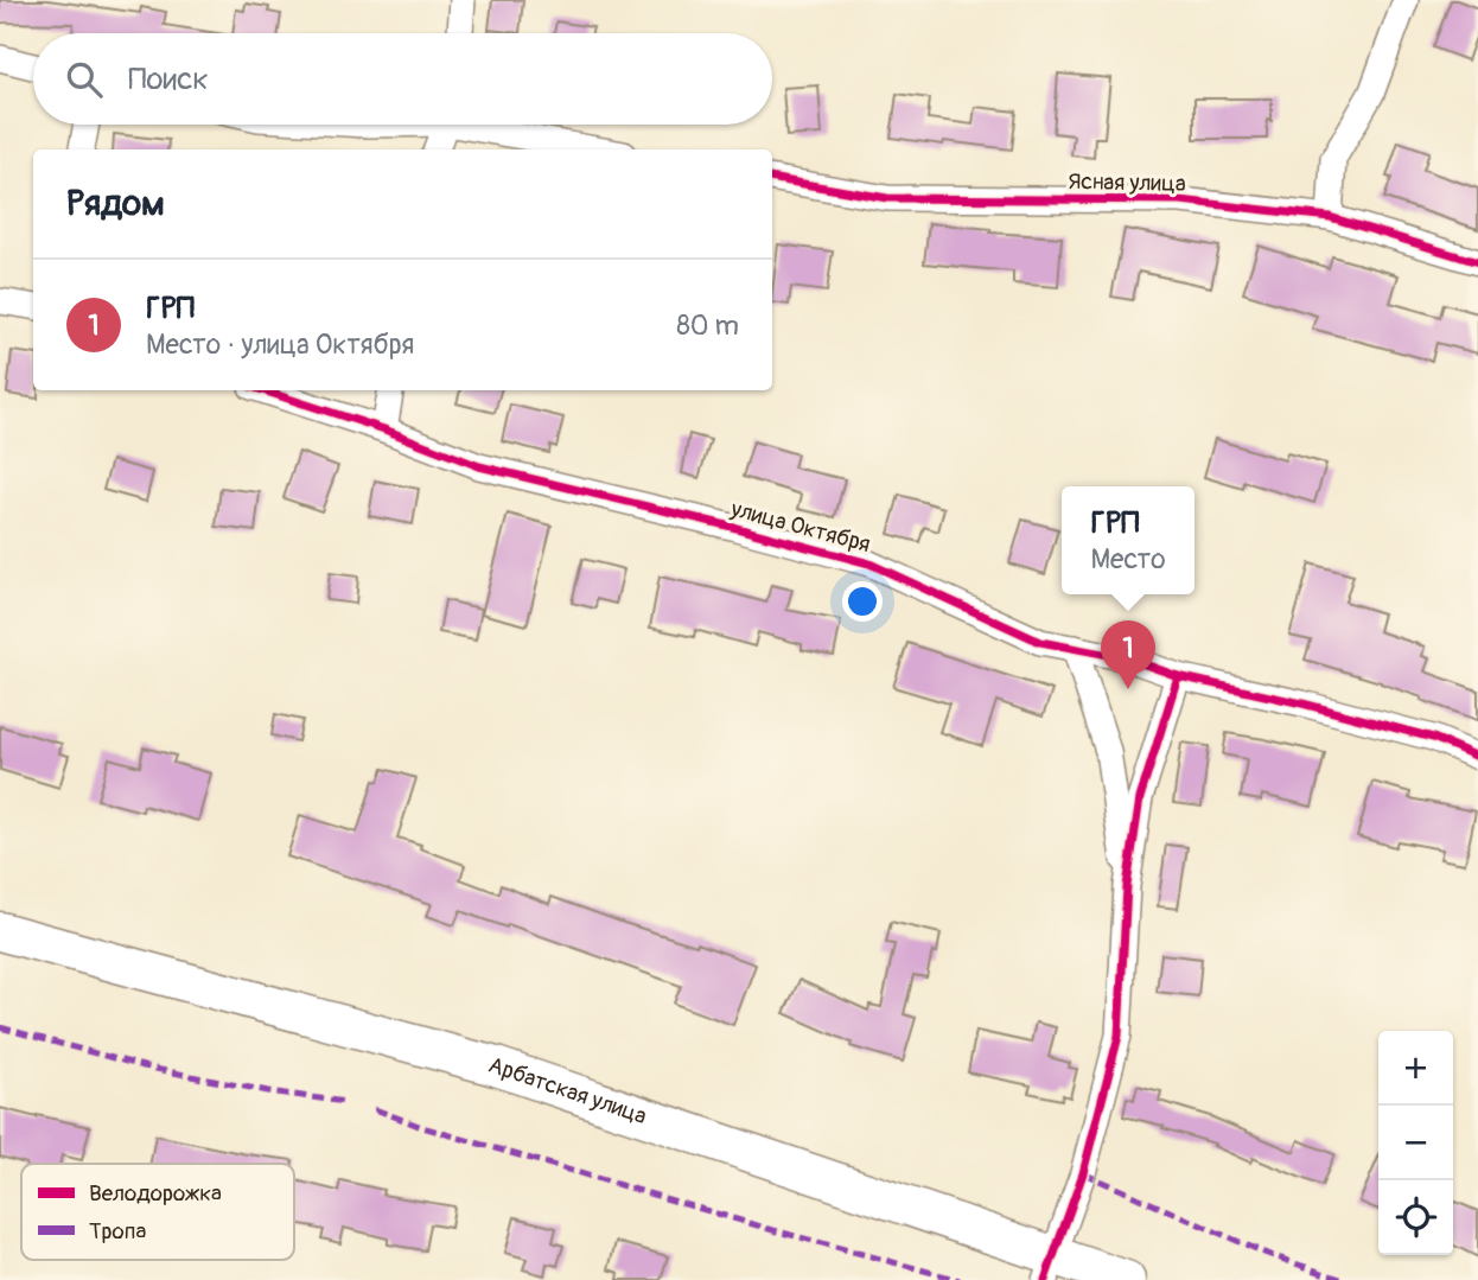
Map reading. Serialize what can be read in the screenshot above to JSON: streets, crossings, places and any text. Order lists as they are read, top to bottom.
{
  "streets": {
    "main road": ["Арбатская улица"],
    "street": ["Ясная улица", "улица Октября"]
  },
  "legend": ["Велодорожка", "Тропа"],
  "page": {
    "search": "Поиск",
    "heading": "Рядом",
    "list": [
      {
        "mark": "1",
        "name": "ГРП",
        "note": "Место · улица Октября",
        "value": "80 m"
      }
    ],
    "popup": ["ГРП", "Место"],
    "pins": "1",
    "map_buttons": ["+", "−"]
  }
}
